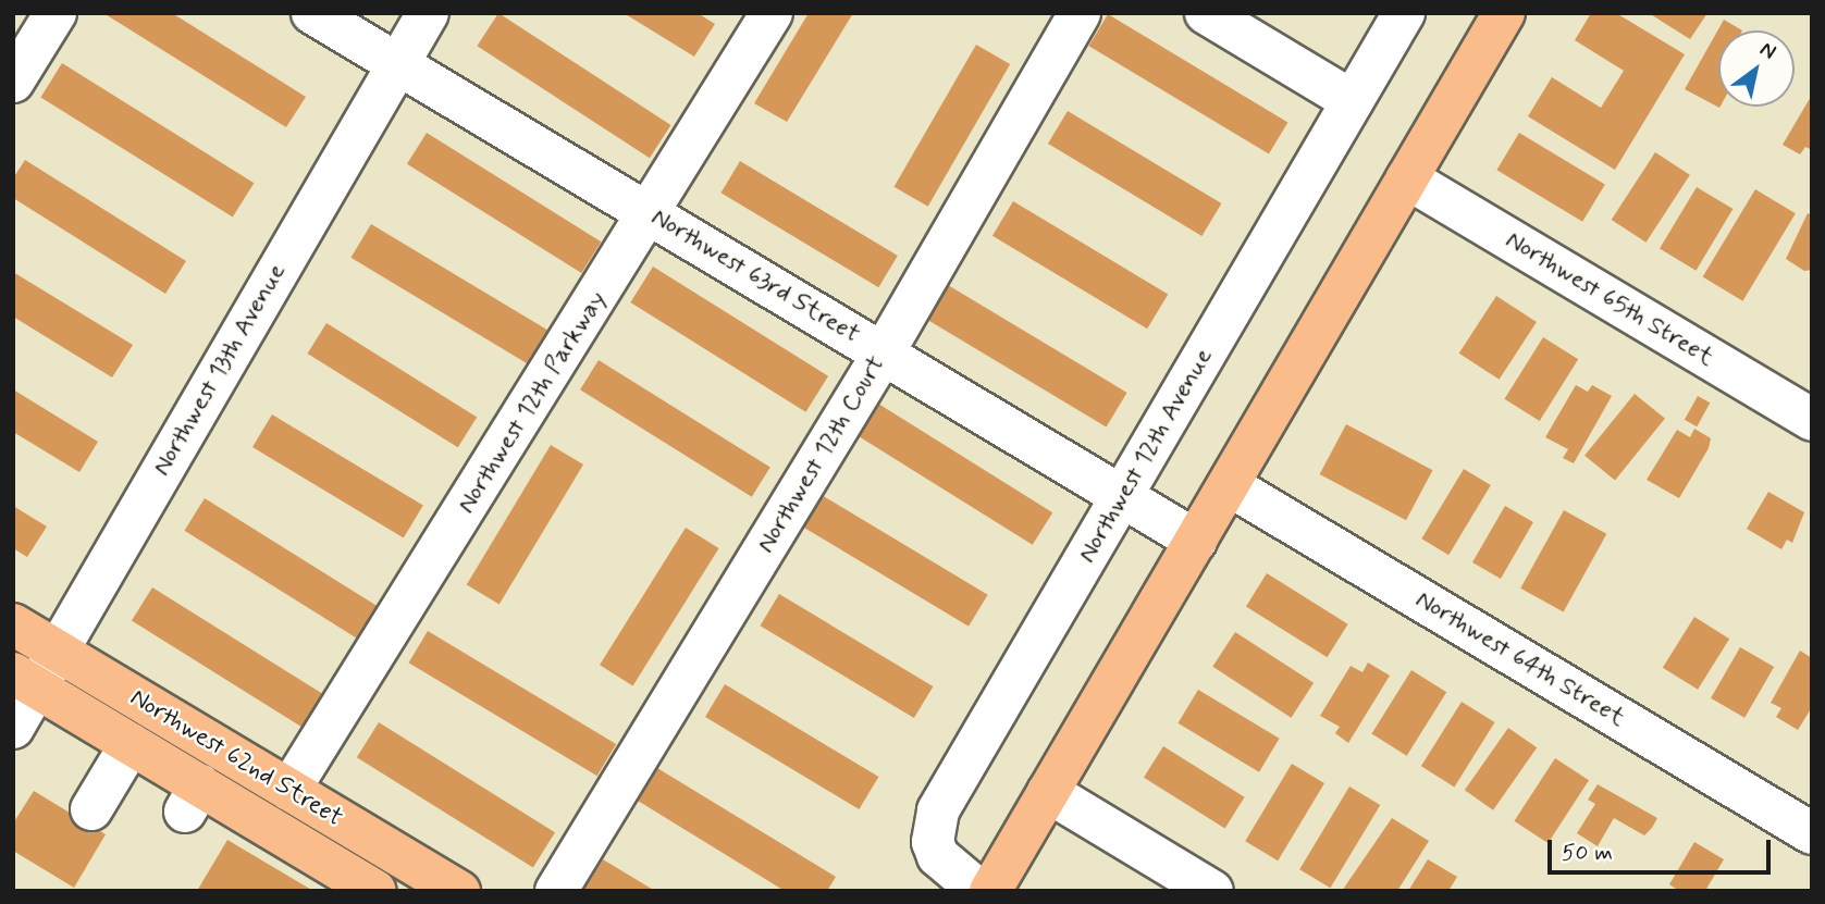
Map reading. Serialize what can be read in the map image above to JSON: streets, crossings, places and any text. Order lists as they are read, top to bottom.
{
  "streets": {
    "main road": ["Northwest 62nd Street"],
    "street": [
      "Northwest 63rd Street",
      "Northwest 65th Street",
      "Northwest 13th Avenue",
      "Northwest 12th Parkway",
      "Northwest 12th Court",
      "Northwest 12th Avenue",
      "Northwest 64th Street"
    ]
  },
  "crossings": [
    ["Northwest 63rd Street", "Northwest 13th Avenue"],
    ["Northwest 63rd Street", "Northwest 12th Parkway"],
    ["Northwest 63rd Street", "Northwest 12th Court"],
    ["Northwest 63rd Street", "Northwest 12th Avenue"],
    ["Northwest 13th Avenue", "Northwest 62nd Street"],
    ["Northwest 12th Parkway", "Northwest 62nd Street"]
  ],
  "scale_bar": "50 m",
  "north": "top right"
}
